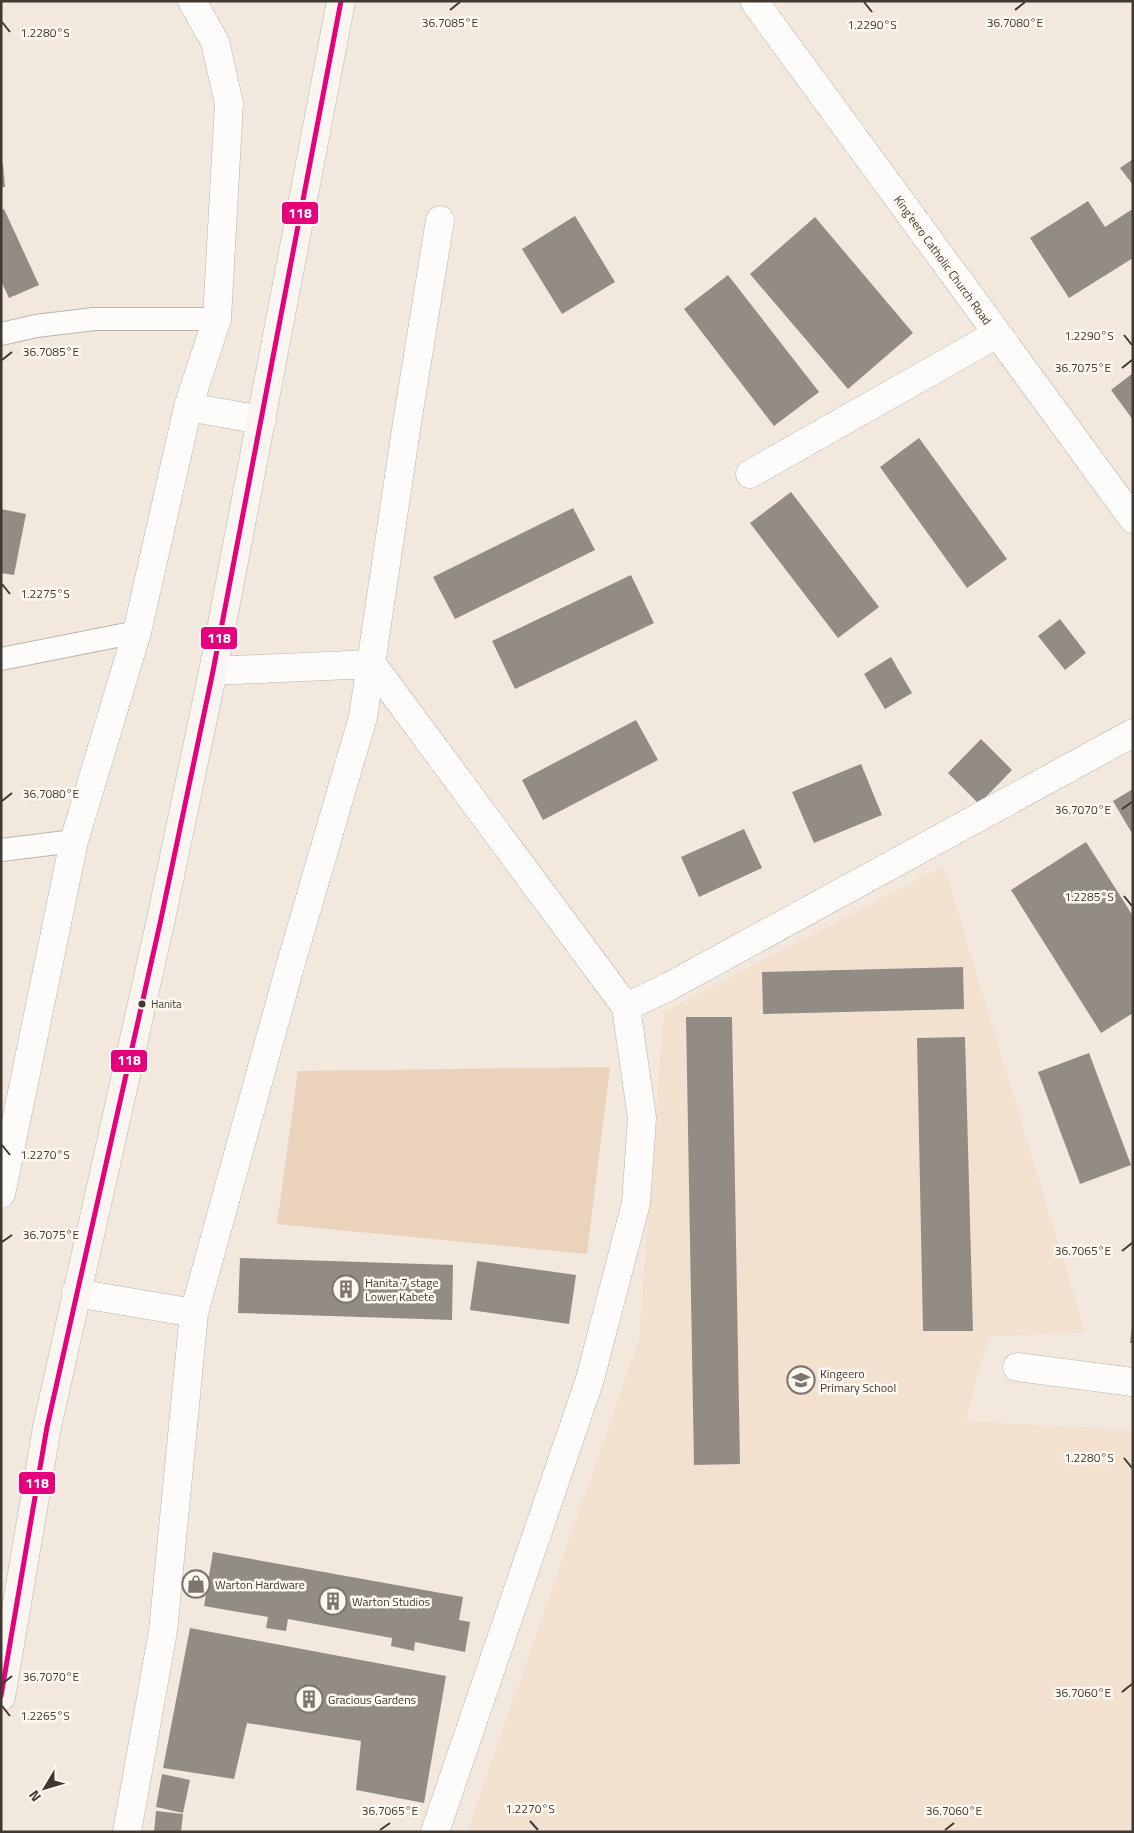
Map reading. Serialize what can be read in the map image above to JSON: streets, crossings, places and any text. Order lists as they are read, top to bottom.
{
  "streets": {
    "street": ["King'eero Catholic Church Road"]
  },
  "places": {
    "other": ["Hanita"],
    "building": ["Hanita 7 stage Lower Kabete", "Warton Studios", "Gracious Gardens"],
    "school or university": ["Kingeero Primary School"],
    "shop": ["Warton Hardware"]
  },
  "lines": ["transit line 118"],
  "north": "bottom left",
  "coordinates": [
    "36.7085°E",
    "36.7080°E",
    "1.2290°S",
    "1.2280°S",
    "36.7075°E",
    "1.2275°S",
    "36.7070°E",
    "1.2285°S",
    "1.2270°S",
    "36.7065°E",
    "36.7060°E",
    "1.2265°S"
  ]
}
